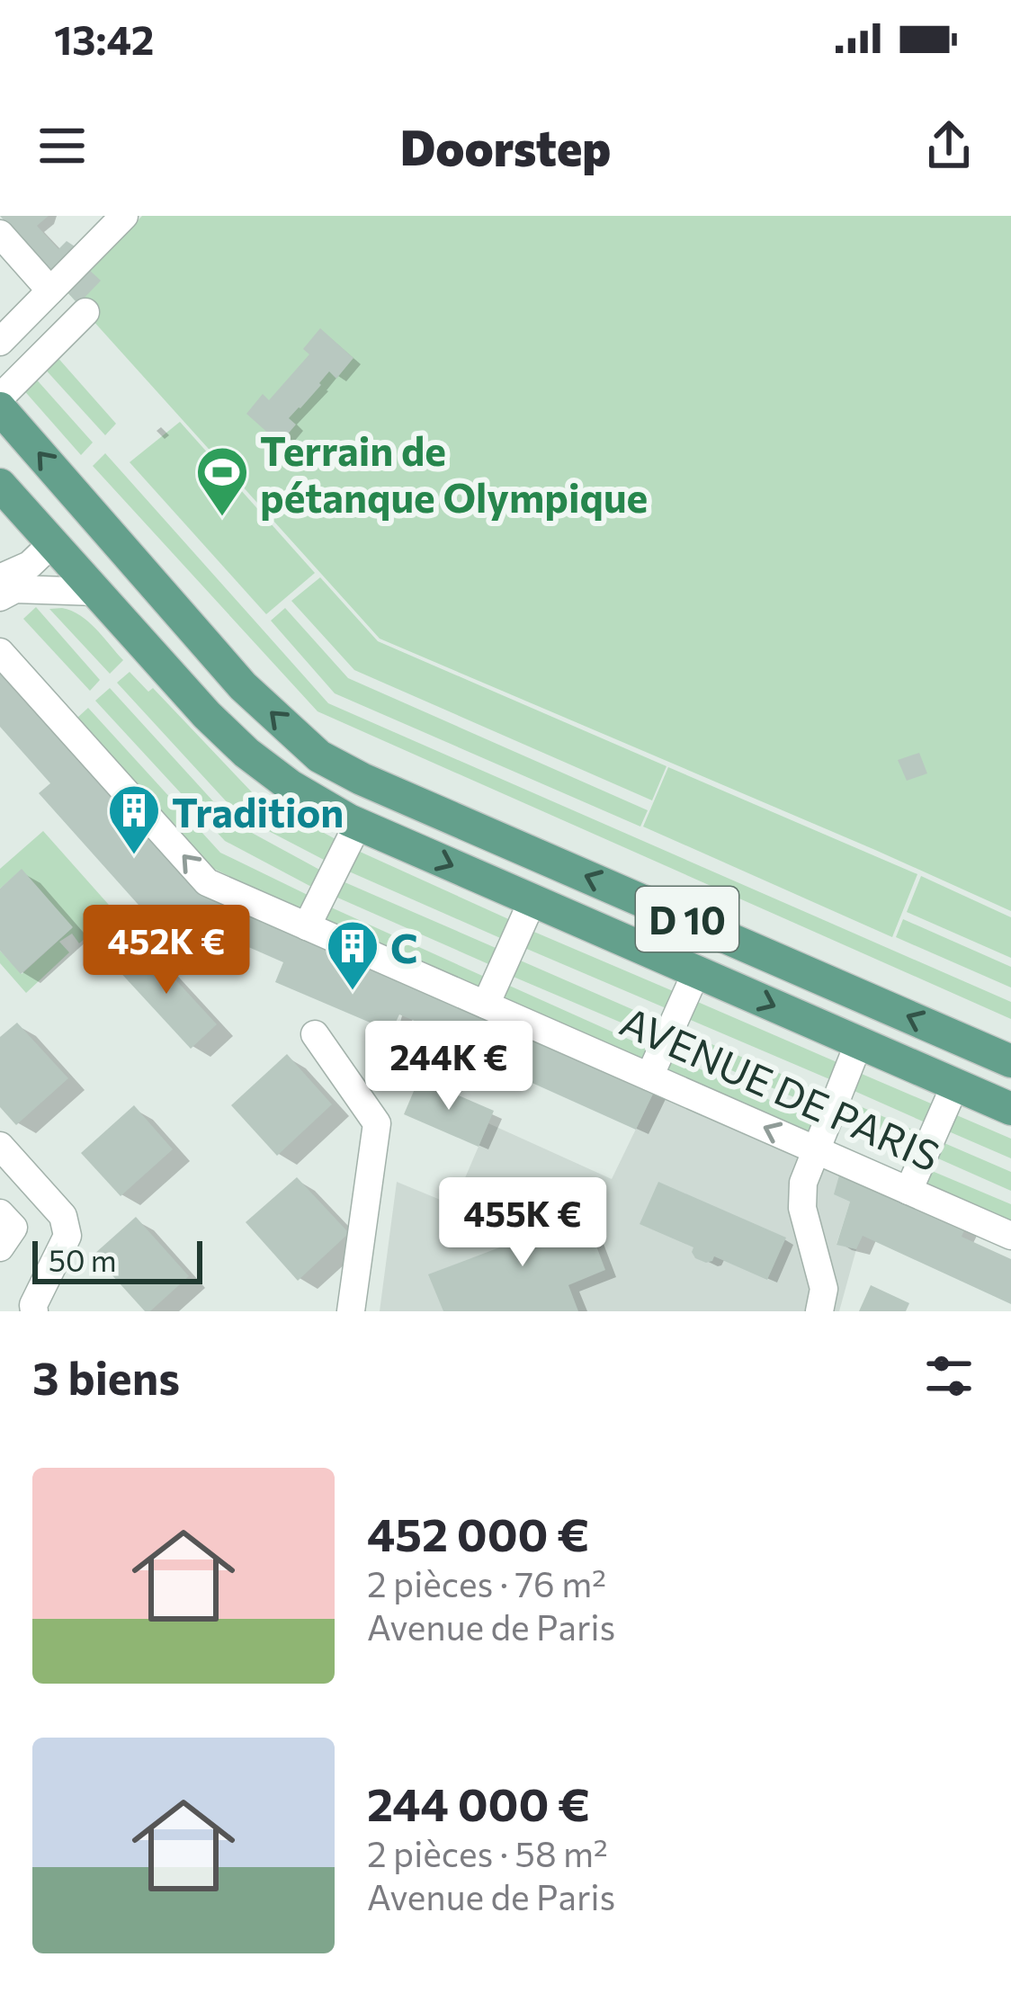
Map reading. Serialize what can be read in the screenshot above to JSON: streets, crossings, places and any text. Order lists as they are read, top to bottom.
{
  "streets": {
    "main road": ["D 10", "AVENUE DE PARIS"]
  },
  "places": {
    "sports": ["Terrain de pétanque Olympique"],
    "building": ["Tradition", "C"]
  },
  "scale_bar": "50 m",
  "page": {
    "status": "13:42",
    "header": "Doorstep",
    "price": ["452K €", "244K €", "455K €"],
    "scale": "50 m",
    "heading": "3 biens",
    "list": [
      {
        "name": "452 000 €",
        "note": "2 pièces · 76 m² · Avenue de Paris"
      },
      {
        "name": "244 000 €",
        "note": "2 pièces · 58 m² · Avenue de Paris"
      }
    ]
  }
}
